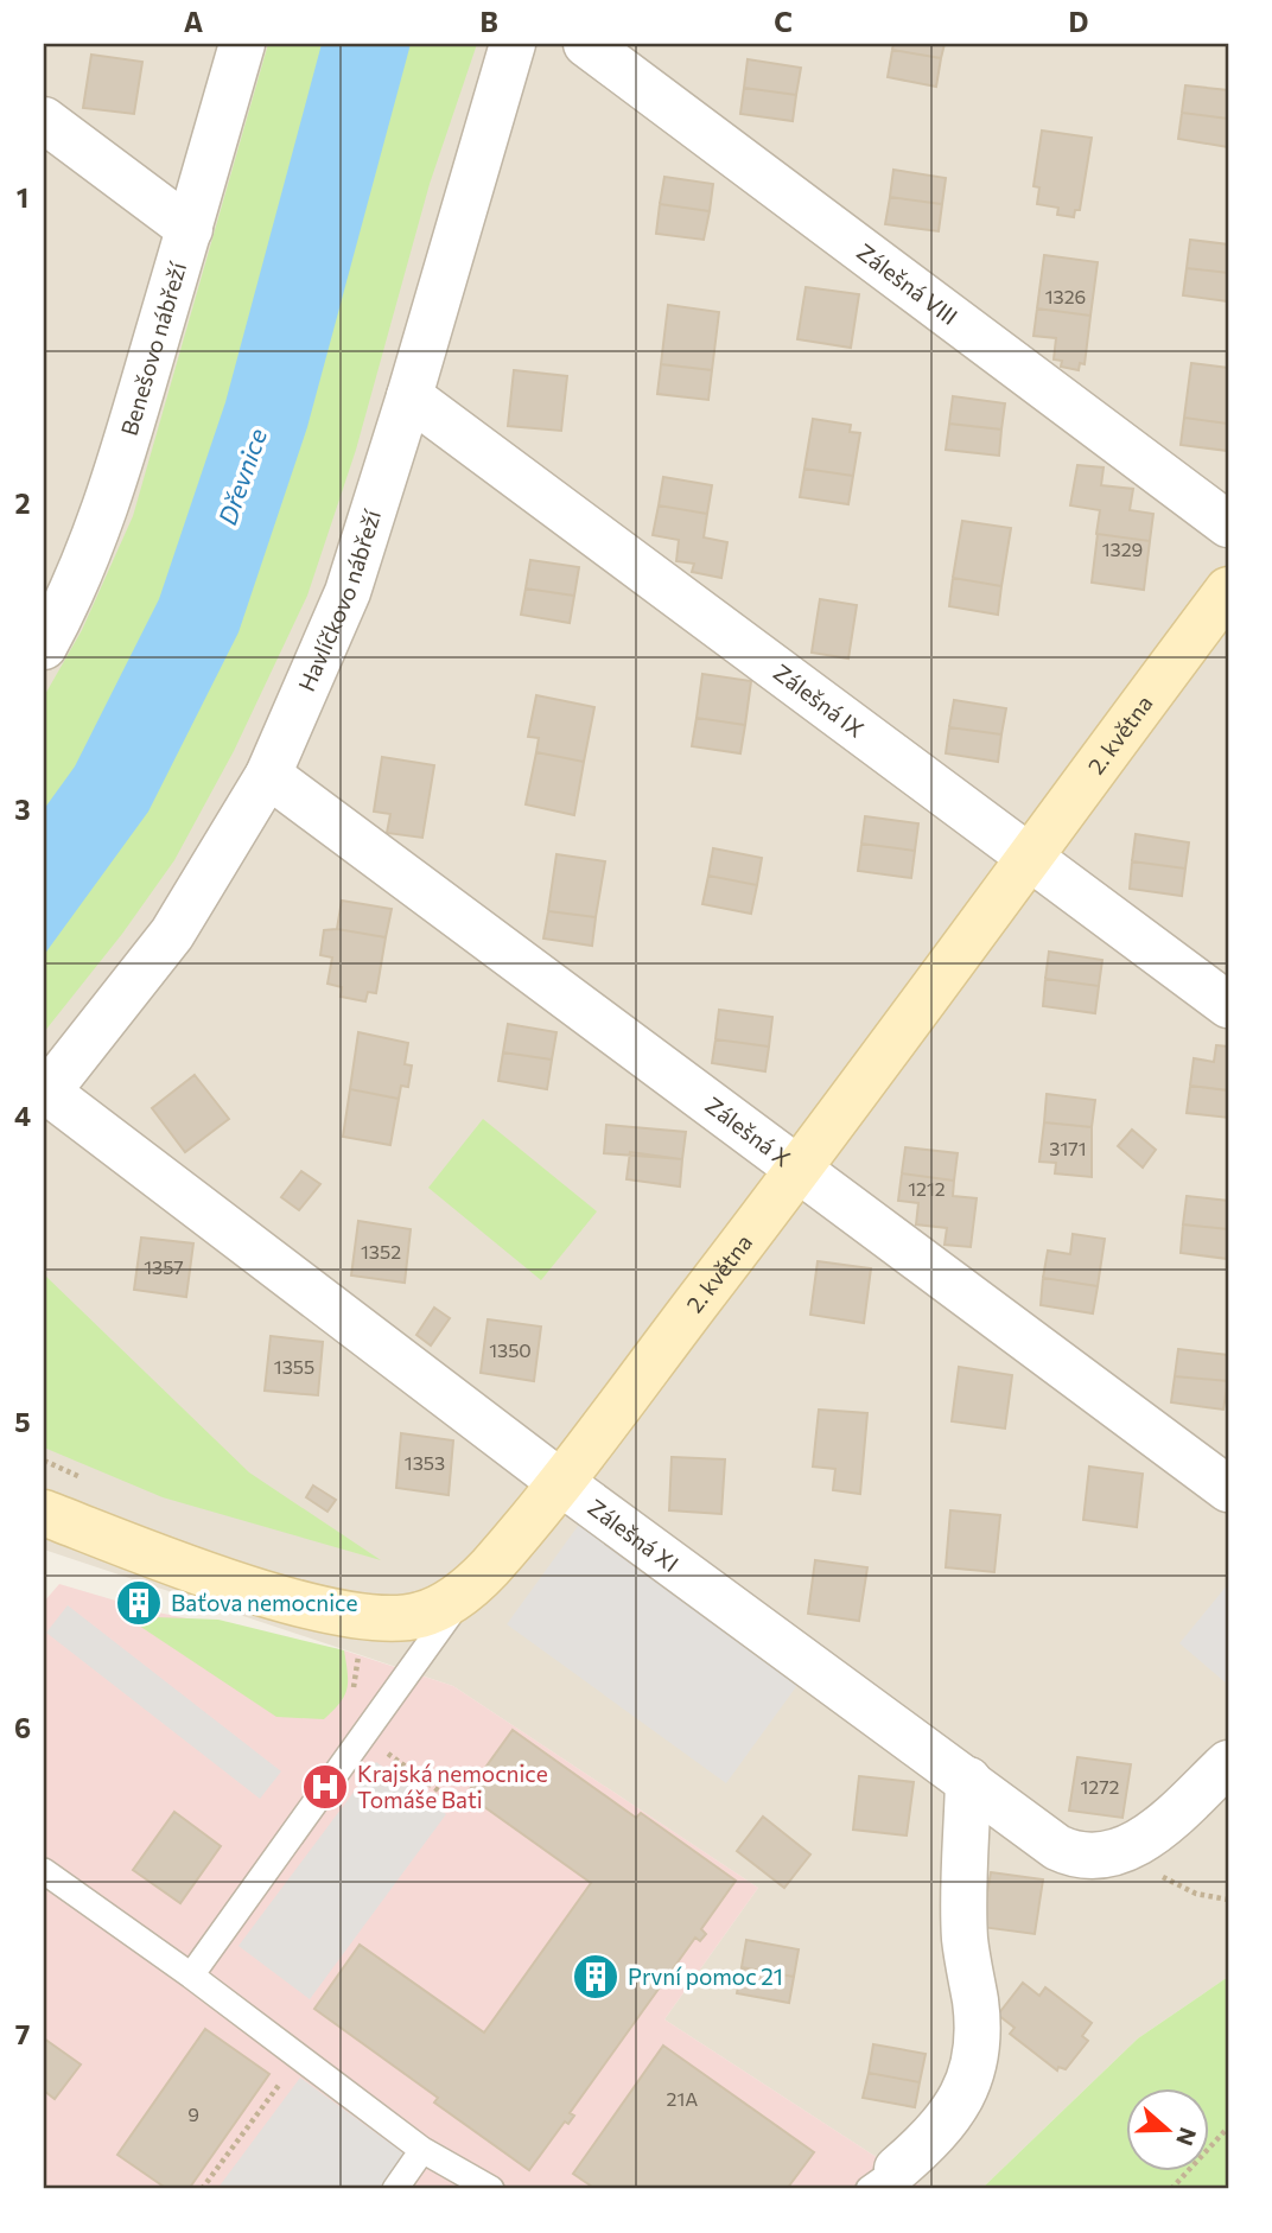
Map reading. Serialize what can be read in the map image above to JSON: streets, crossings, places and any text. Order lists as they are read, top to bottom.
{
  "streets": {
    "street": [
      "Zálešná VIII",
      "Benešovo nábřeží",
      "Havlíčkovo nábřeží",
      "Zálešná IX",
      "2. května",
      "Zálešná X",
      "Zálešná XI"
    ]
  },
  "crossings": [
    ["Havlíčkovo nábřeží", "Zálešná IX"],
    ["Havlíčkovo nábřeží", "Zálešná X"],
    ["Havlíčkovo nábřeží", "Zálešná XI"],
    ["Zálešná IX", "2. května"],
    ["2. května", "Zálešná X"],
    ["2. května", "Zálešná XI"]
  ],
  "water": ["Dřevnice"],
  "places": {
    "building": ["Baťova nemocnice", "První pomoc 21"],
    "hospital": ["Krajská nemocnice Tomáše Bati"]
  },
  "house_numbers": [
    "1326",
    "1329",
    "3171",
    "1212",
    "1352",
    "1357",
    "1350",
    "1355",
    "1353",
    "1272",
    "21A",
    "9"
  ],
  "north": "right",
  "grid": {
    "columns": [
      "A",
      "B",
      "C",
      "D"
    ],
    "rows": [
      "1",
      "2",
      "3",
      "4",
      "5",
      "6",
      "7"
    ]
  }
}
